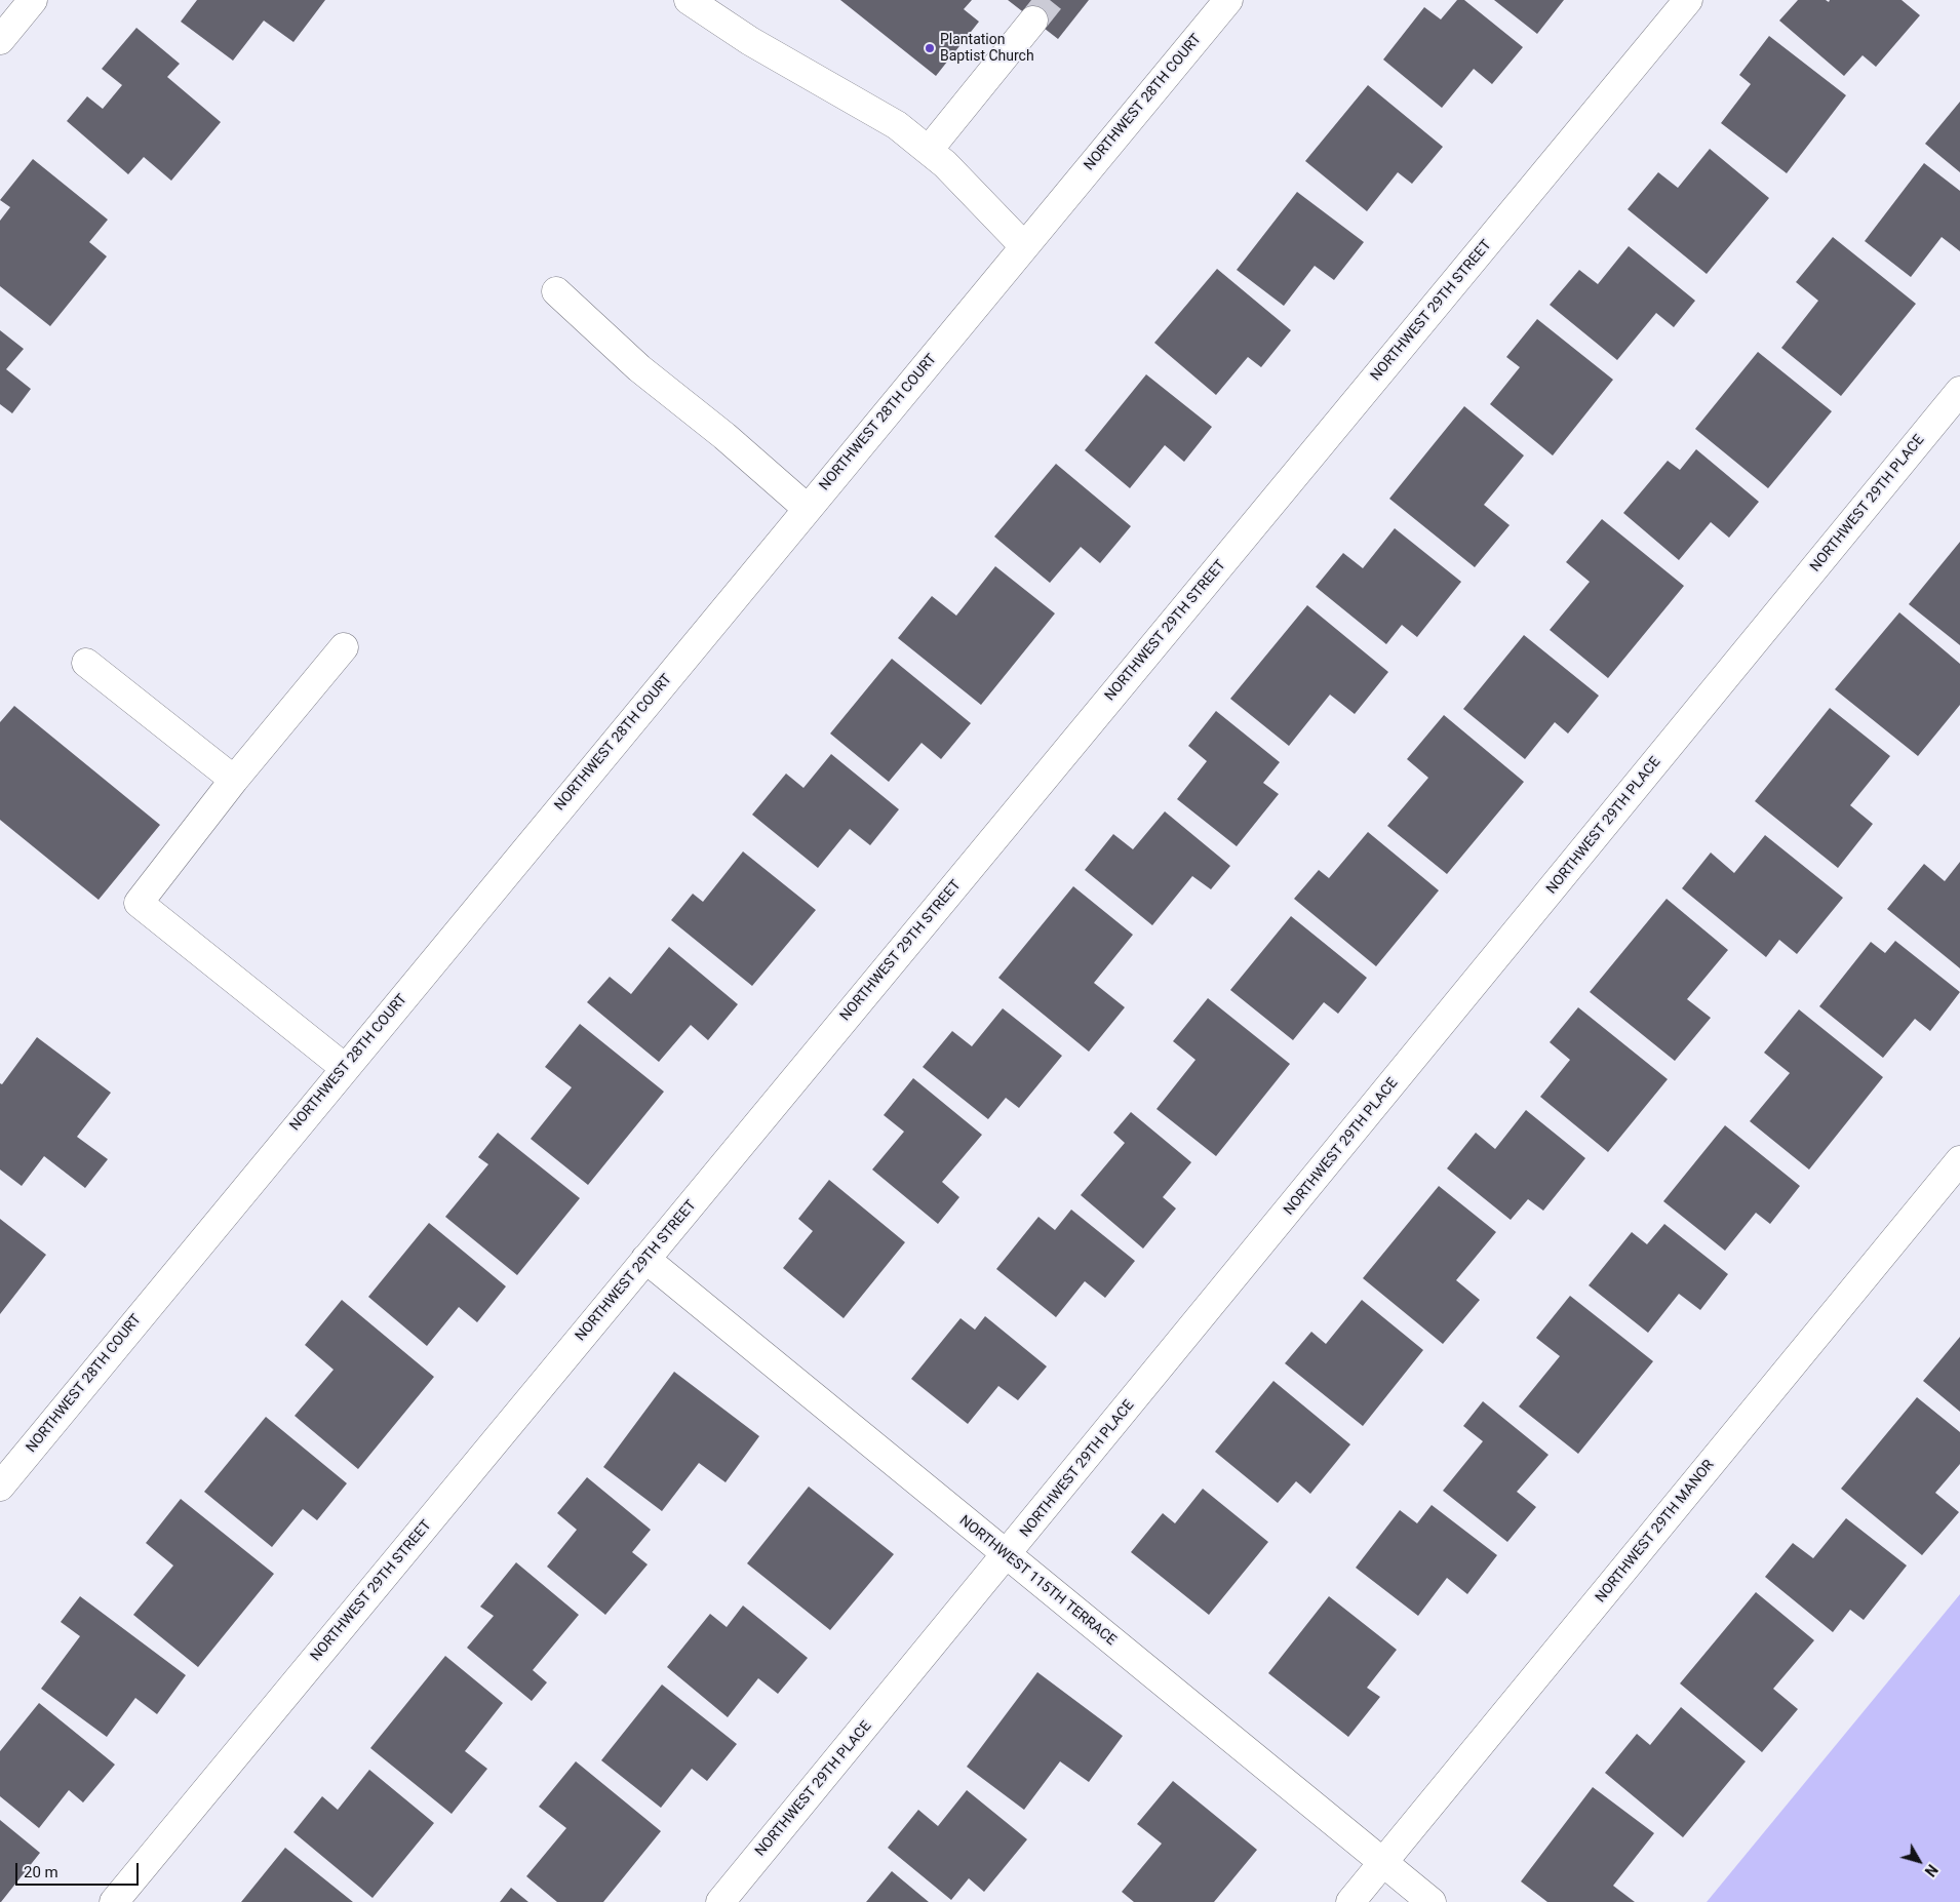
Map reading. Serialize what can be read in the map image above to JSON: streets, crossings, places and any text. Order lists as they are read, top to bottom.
{
  "streets": {
    "street": [
      "NORTHWEST 28TH COURT",
      "NORTHWEST 29TH STREET",
      "NORTHWEST 29TH PLACE",
      "NORTHWEST 29TH MANOR",
      "NORTHWEST 115TH TERRACE"
    ]
  },
  "crossings": [
    ["NORTHWEST 29TH STREET", "NORTHWEST 115TH TERRACE"],
    ["NORTHWEST 29TH PLACE", "NORTHWEST 115TH TERRACE"],
    ["NORTHWEST 29TH MANOR", "NORTHWEST 115TH TERRACE"]
  ],
  "places": ["Plantation Baptist Church"],
  "scale_bar": "20 m",
  "north": "bottom right"
}
